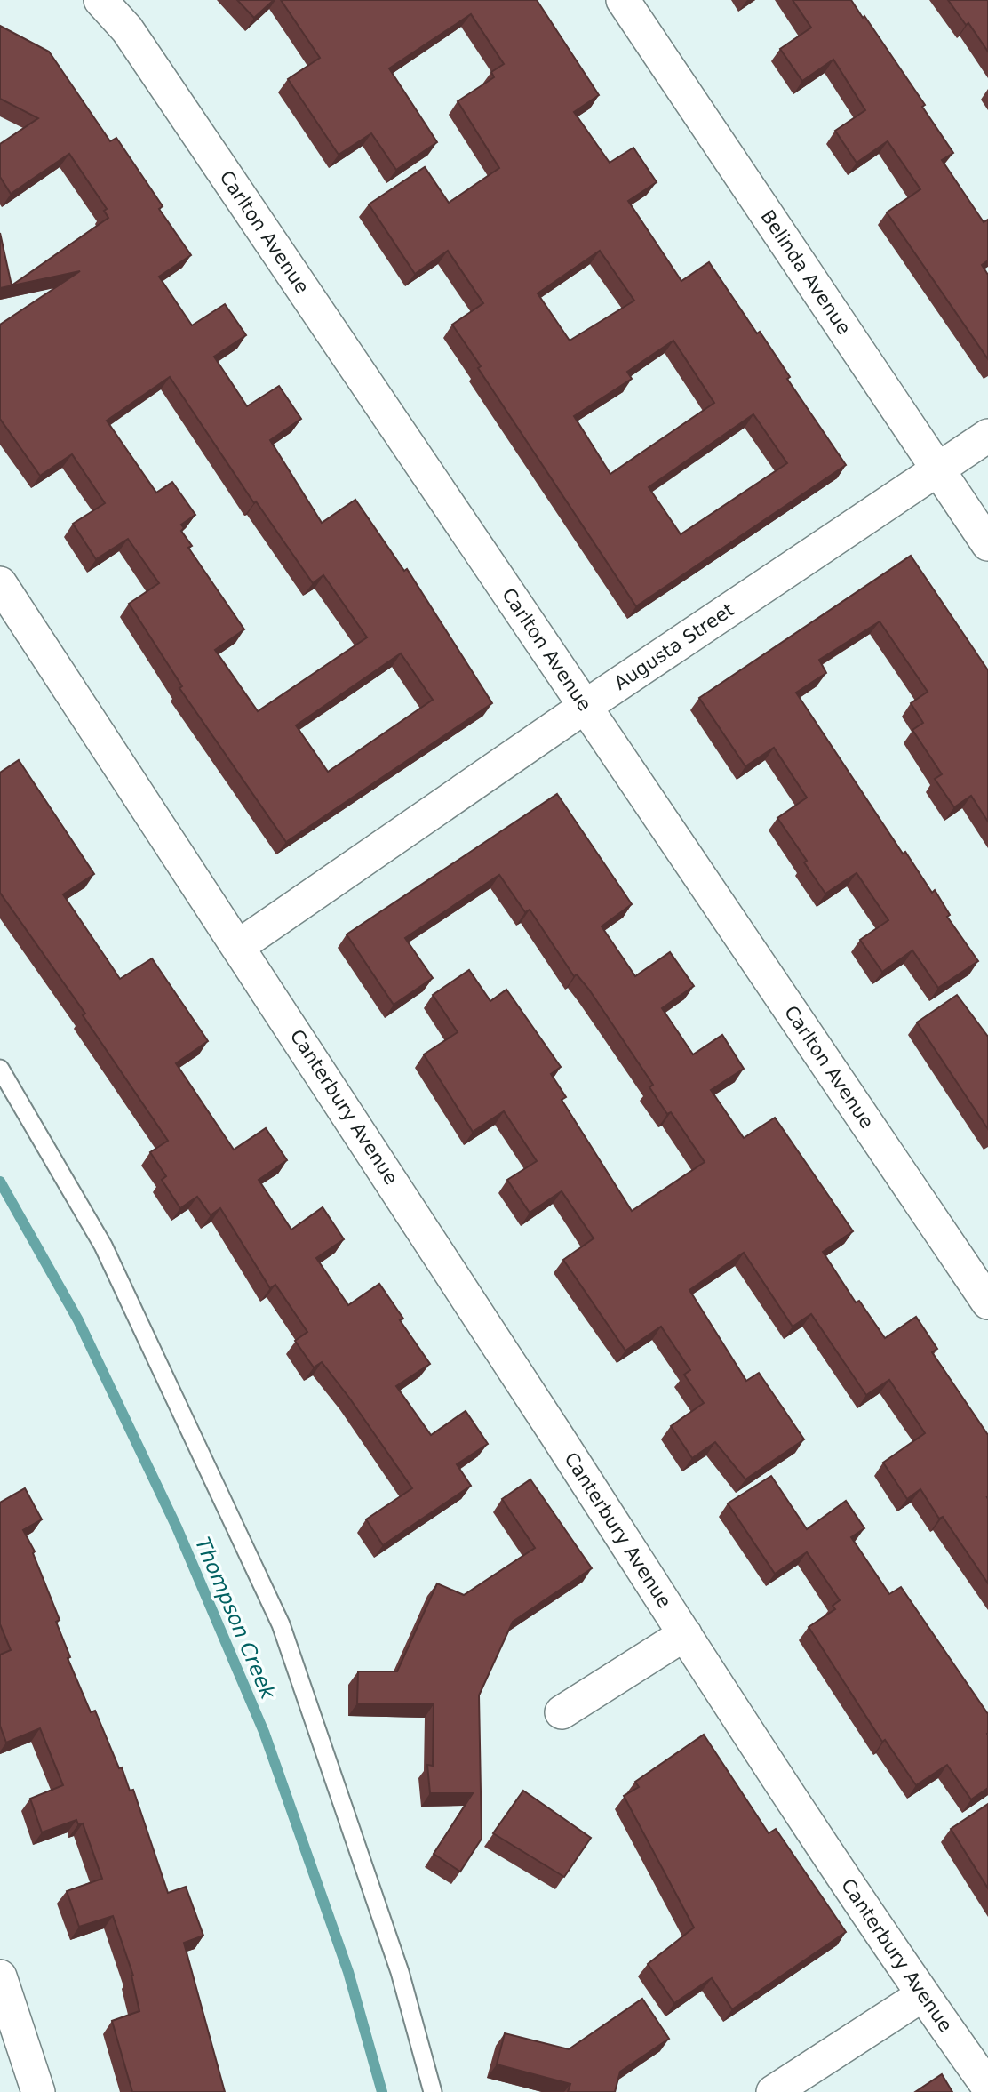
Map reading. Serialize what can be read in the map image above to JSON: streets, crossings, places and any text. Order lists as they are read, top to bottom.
{
  "streets": {
    "street": [
      "Carlton Avenue",
      "Belinda Avenue",
      "Augusta Street",
      "Canterbury Avenue"
    ]
  },
  "crossings": [
    ["Carlton Avenue", "Augusta Street"],
    ["Belinda Avenue", "Augusta Street"],
    ["Augusta Street", "Canterbury Avenue"]
  ],
  "water": ["Thompson Creek"]
}
